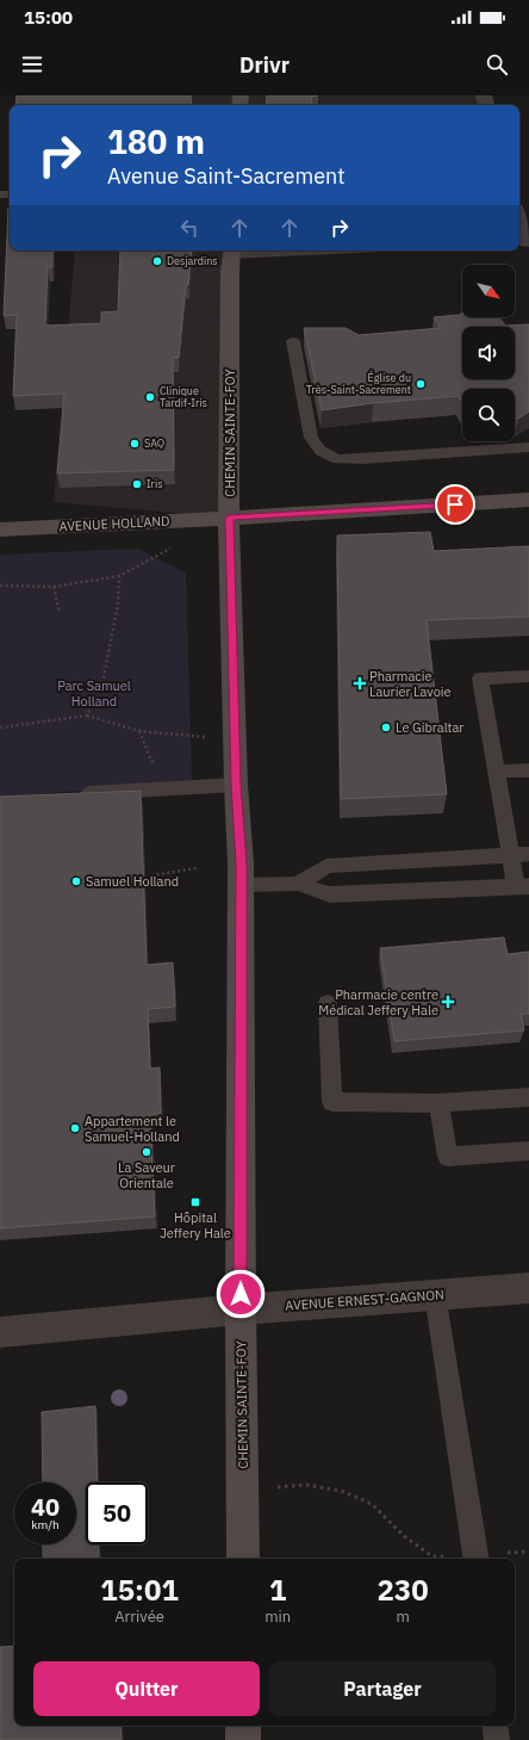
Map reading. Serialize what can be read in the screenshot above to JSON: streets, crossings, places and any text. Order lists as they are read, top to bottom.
{
  "streets": {
    "main road": ["CHEMIN SAINTE-FOY", "AVENUE HOLLAND"],
    "street": ["AVENUE ERNEST-GAGNON"]
  },
  "crossings": [
    ["CHEMIN SAINTE-FOY", "AVENUE HOLLAND"],
    ["CHEMIN SAINTE-FOY", "AVENUE ERNEST-GAGNON"]
  ],
  "parks": ["Parc Samuel Holland"],
  "places": {
    "other": [
      "Desjardins",
      "Église du Très-Saint-Sacrement",
      "Clinique Tardif-Iris",
      "SAQ",
      "Iris",
      "Le Gibraltar",
      "Samuel Holland",
      "Appartement le Samuel-Holland",
      "La Saveur Orientale"
    ],
    "health": ["Pharmacie Laurier Lavoie", "Pharmacie centre Médical Jeffery Hale"],
    "transit": ["Hôpital Jeffery Hale"]
  },
  "north": "bottom right",
  "page": {
    "status": "15:00",
    "header": "Drivr",
    "turn": ["180 m", "Avenue Saint-Sacrement"],
    "speed": "40 km/h",
    "limit": "50",
    "eta": [
      "15:01",
      "Arrivée",
      "1",
      "min",
      "230",
      "m"
    ],
    "buttons": ["Quitter", "Partager"]
  }
}
